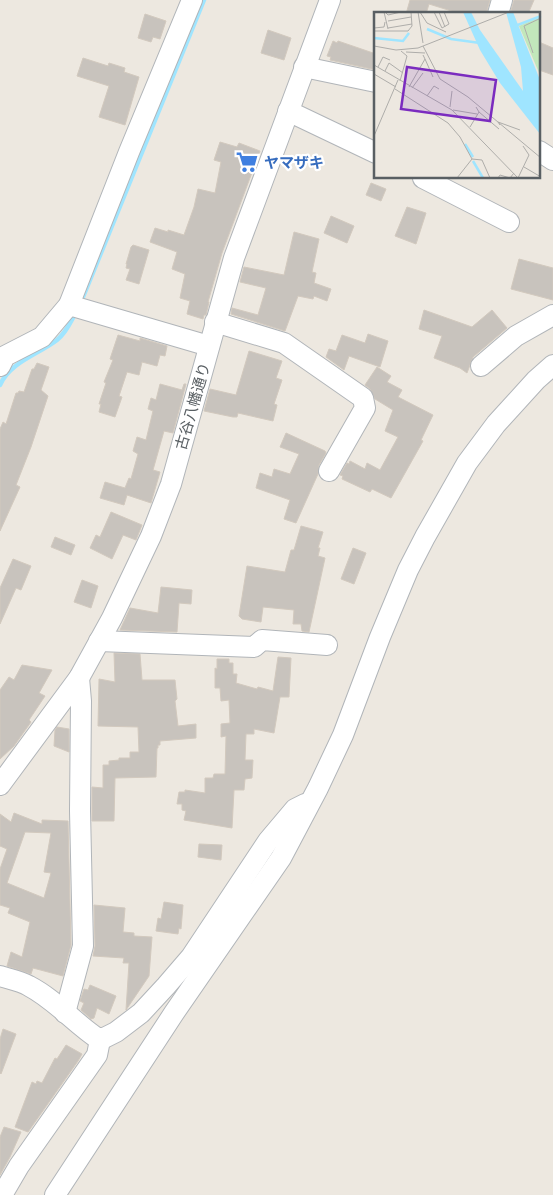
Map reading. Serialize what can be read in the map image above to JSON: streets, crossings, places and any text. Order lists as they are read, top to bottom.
{
  "streets": {
    "street": ["古谷八幡通り"]
  },
  "places": {
    "supermarket": ["ヤマザキ"]
  }
}
